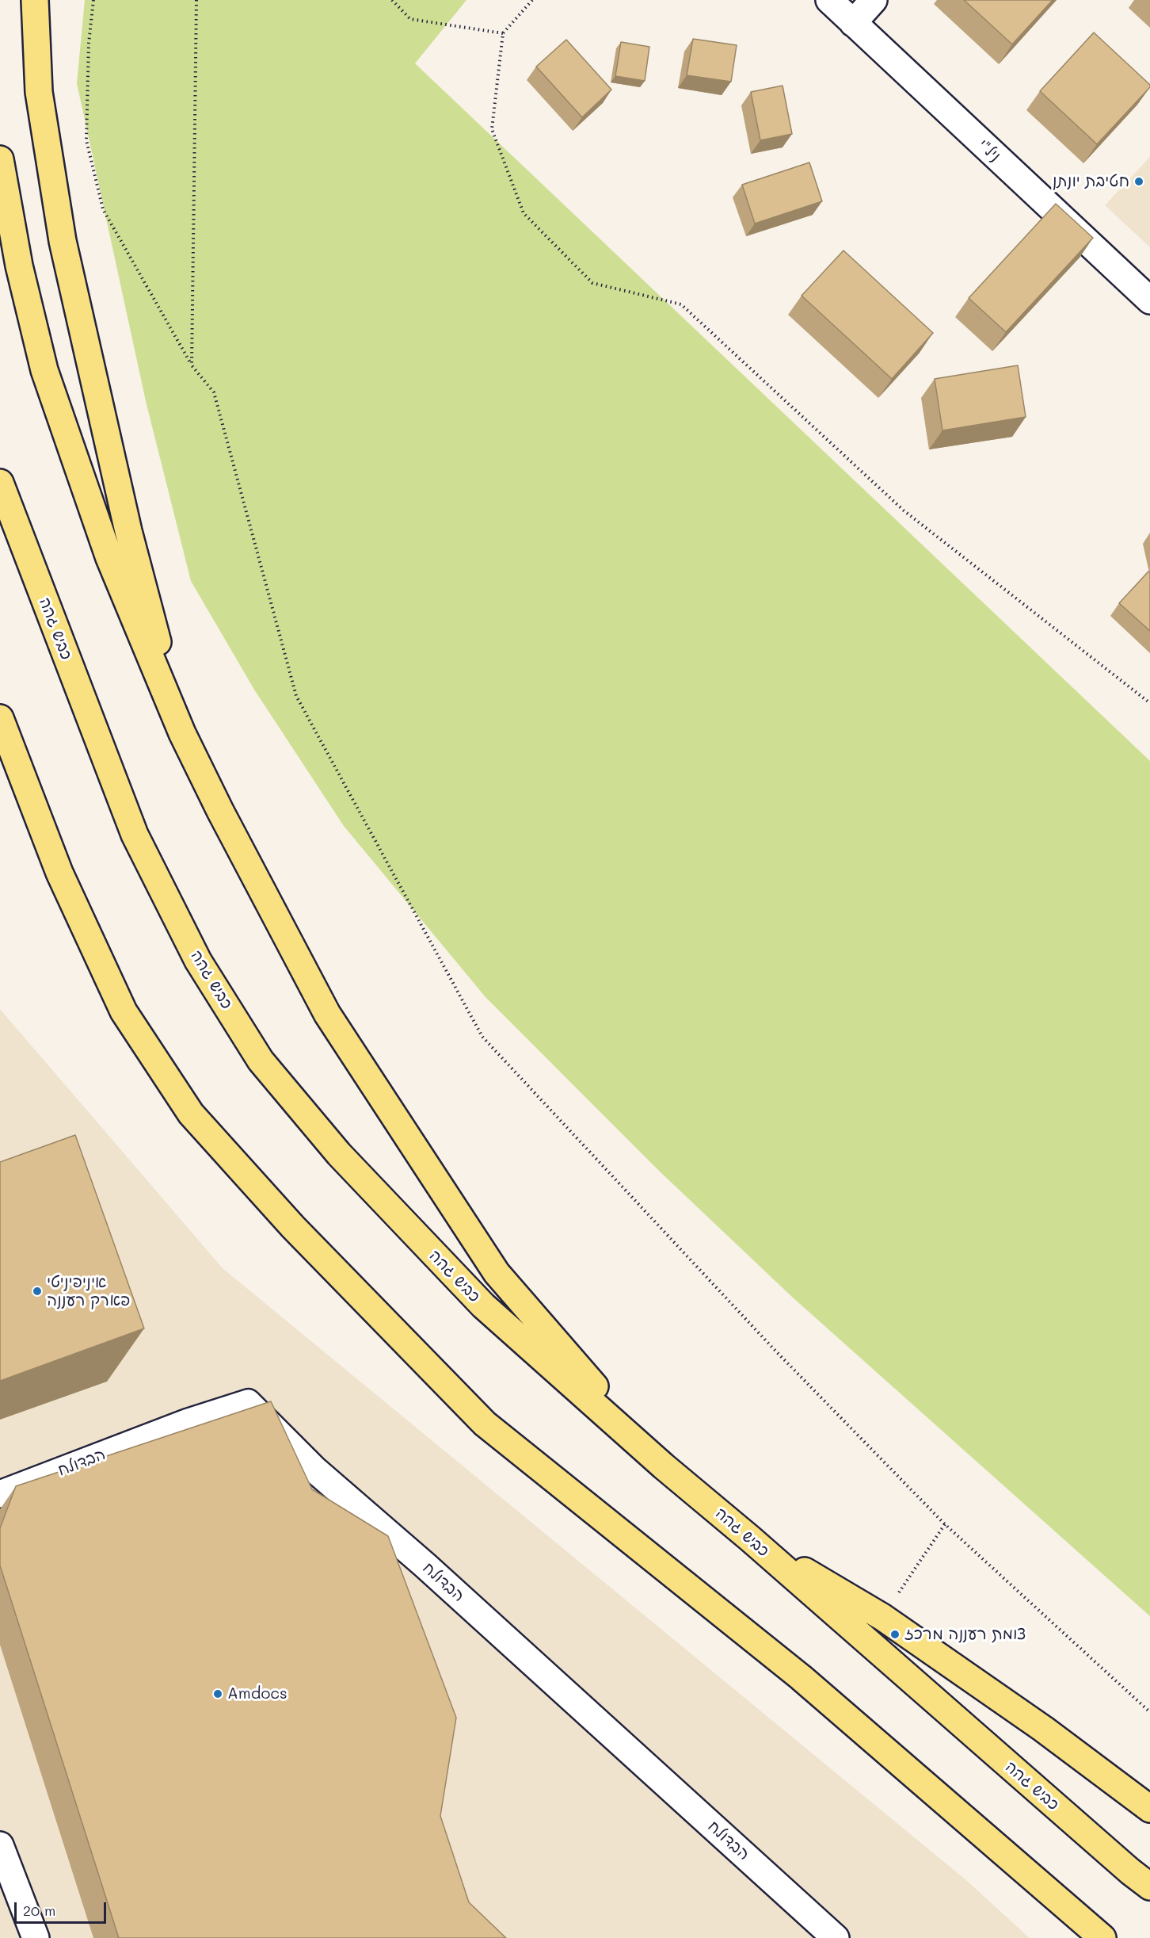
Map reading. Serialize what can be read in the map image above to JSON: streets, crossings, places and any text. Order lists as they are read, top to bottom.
{
  "streets": {
    "highway": ["כביש גהה"],
    "street": ["ניל\"י", "הבדולח"]
  },
  "places": [
    "חטיבת יונתן",
    "איניפיניטי פארק רעננה",
    "צומת רעננה מרכז",
    "Amdocs"
  ],
  "scale_bar": "20 m"
}
